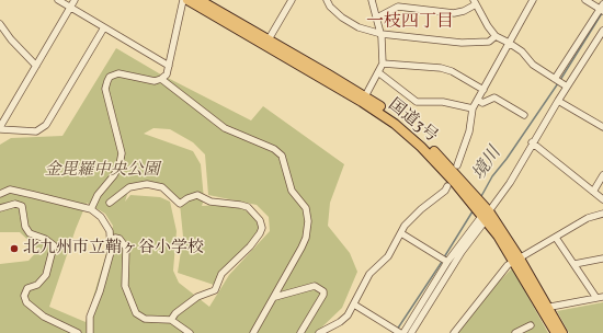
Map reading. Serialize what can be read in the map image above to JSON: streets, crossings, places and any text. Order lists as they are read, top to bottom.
{
  "streets": {
    "highway": ["国道3号"]
  },
  "districts": ["一枝四丁目"],
  "water": ["境川"],
  "parks": ["金毘羅中央公園"],
  "places": ["北九州市立鞘ヶ谷小学校"]
}
